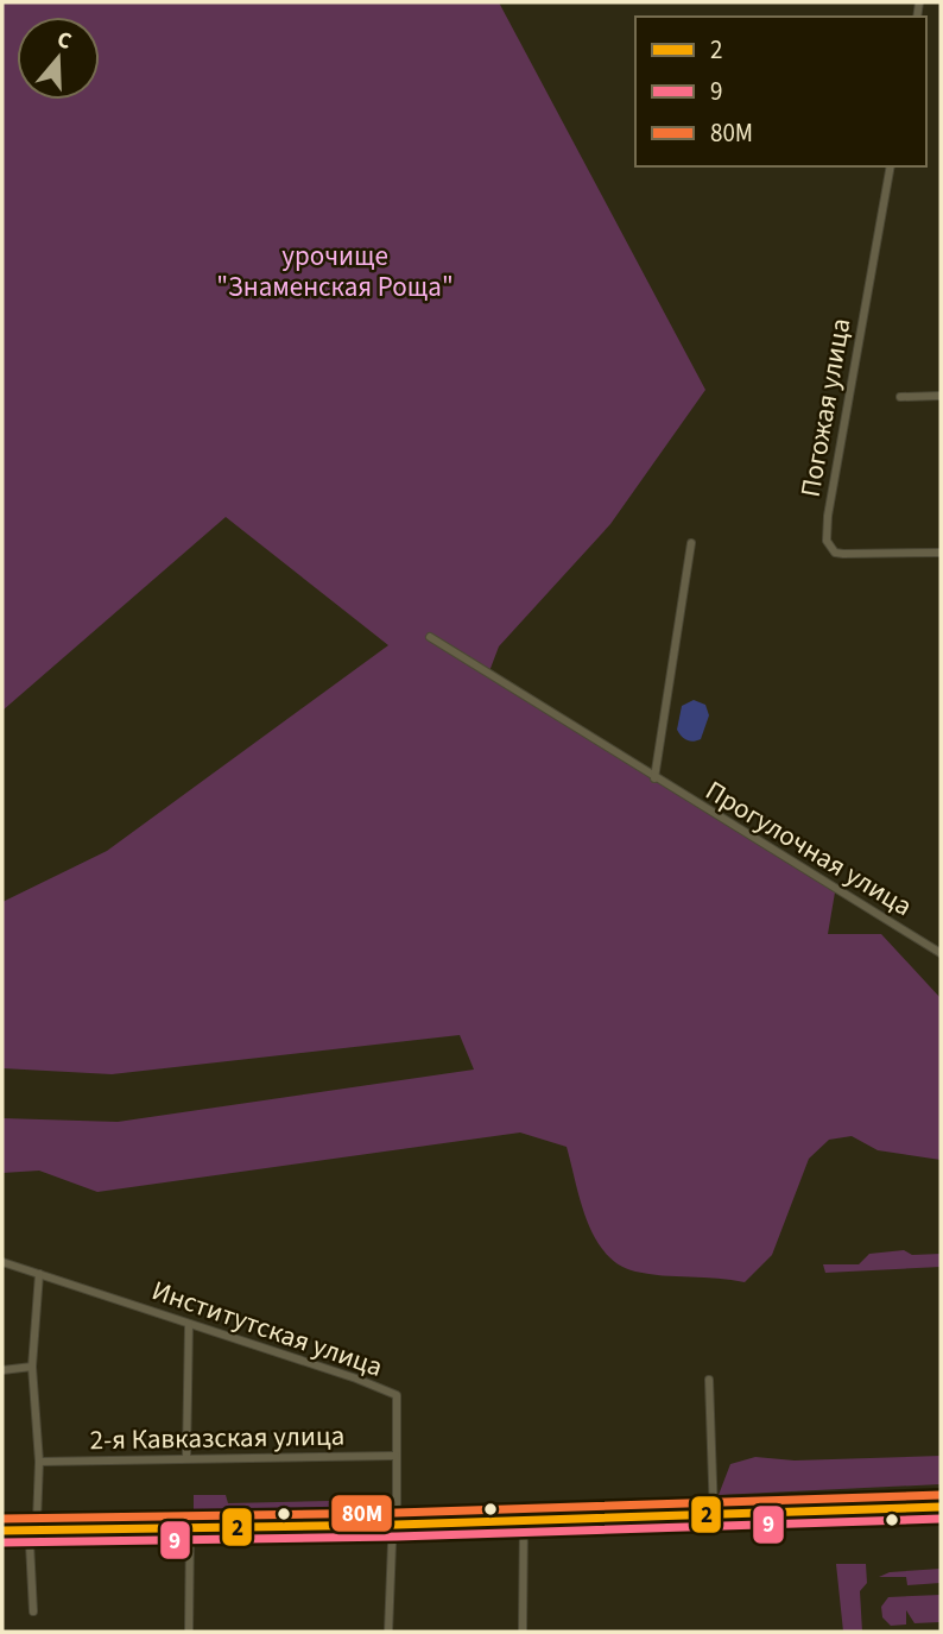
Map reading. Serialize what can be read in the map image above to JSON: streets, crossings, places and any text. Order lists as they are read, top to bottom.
{
  "streets": {
    "street": [
      "Погожая улица",
      "Прогулочная улица",
      "Институтская улица",
      "2-я Кавказская улица"
    ]
  },
  "crossings": [
    ["Институтская улица", "2-я Кавказская улица"]
  ],
  "parks": ["урочище \"Знаменская Роща\""],
  "lines": ["transit line 80М", "transit line 2", "transit line 9"],
  "legend": ["2", "9", "80М"],
  "north": "top"
}
